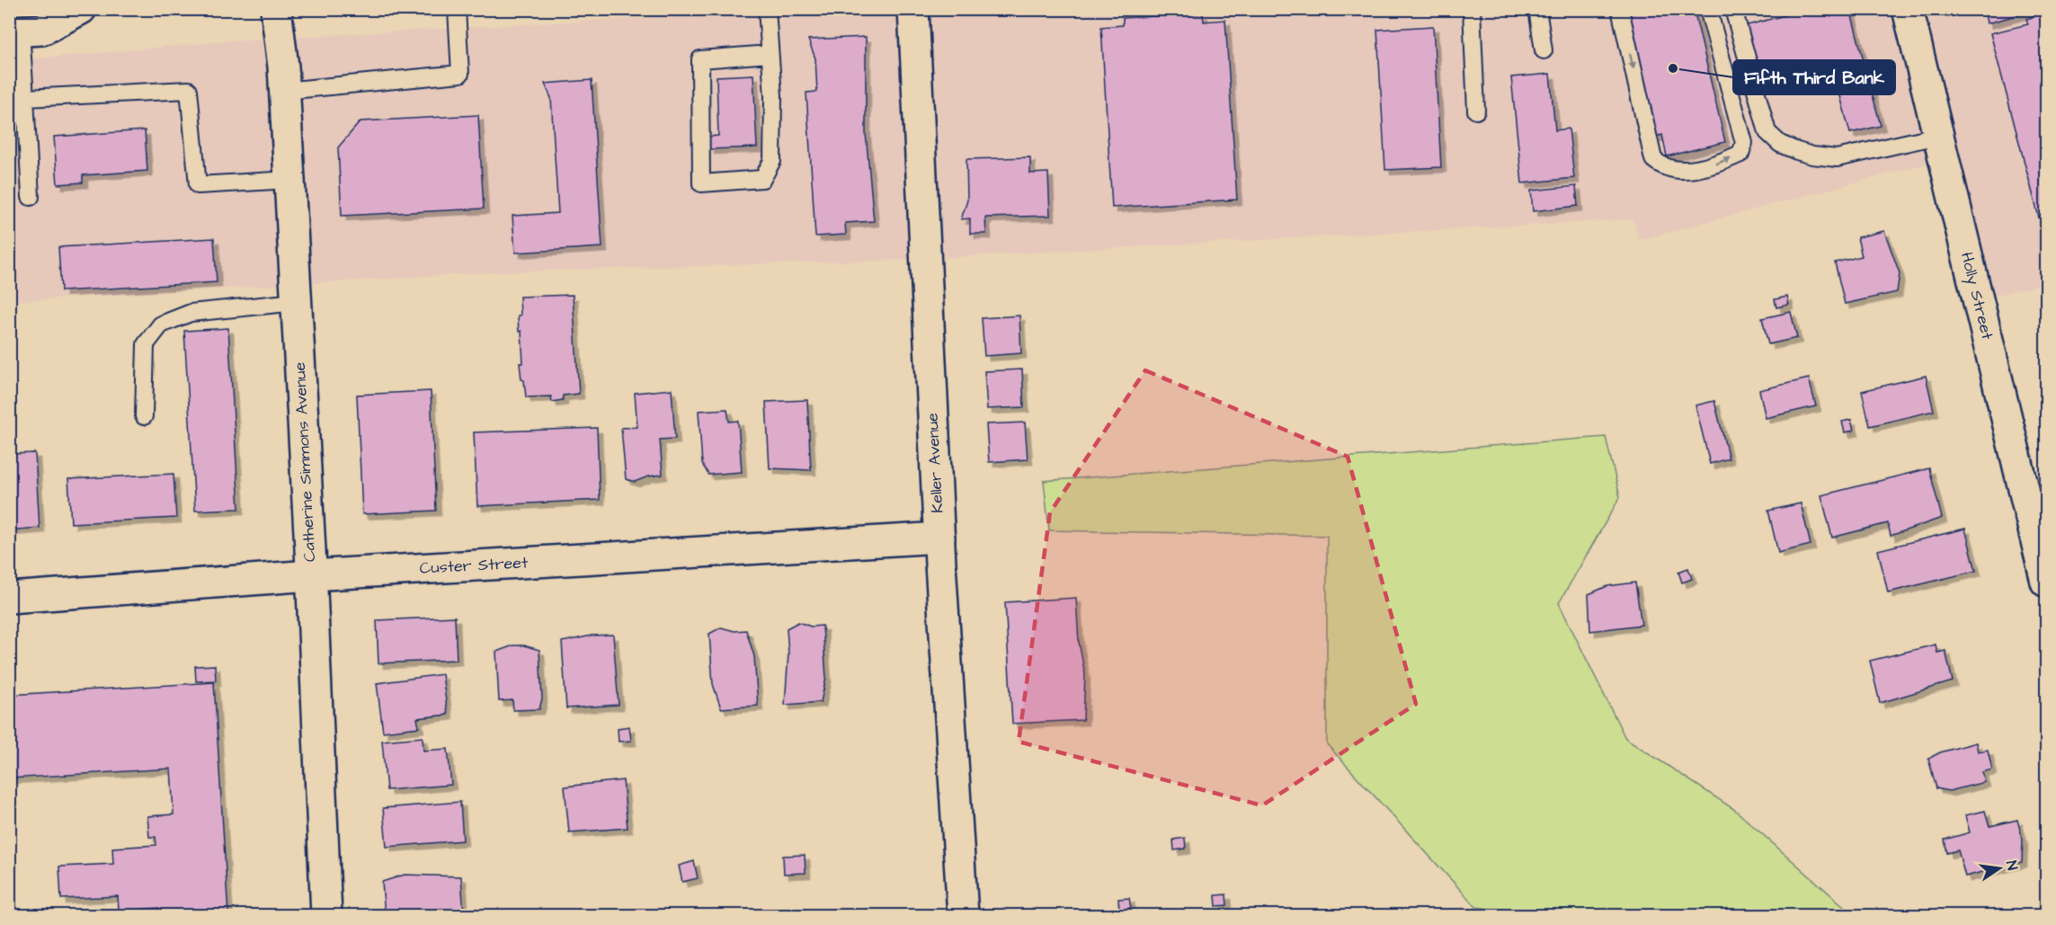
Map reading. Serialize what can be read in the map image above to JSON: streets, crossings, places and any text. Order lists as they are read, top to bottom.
{
  "streets": {
    "street": [
      "Holly Street",
      "Catherine Simmons Avenue",
      "Keller Avenue",
      "Custer Street"
    ]
  },
  "crossings": [
    ["Catherine Simmons Avenue", "Custer Street"],
    ["Keller Avenue", "Custer Street"]
  ],
  "places": ["Fifth Third Bank"],
  "north": "right"
}
